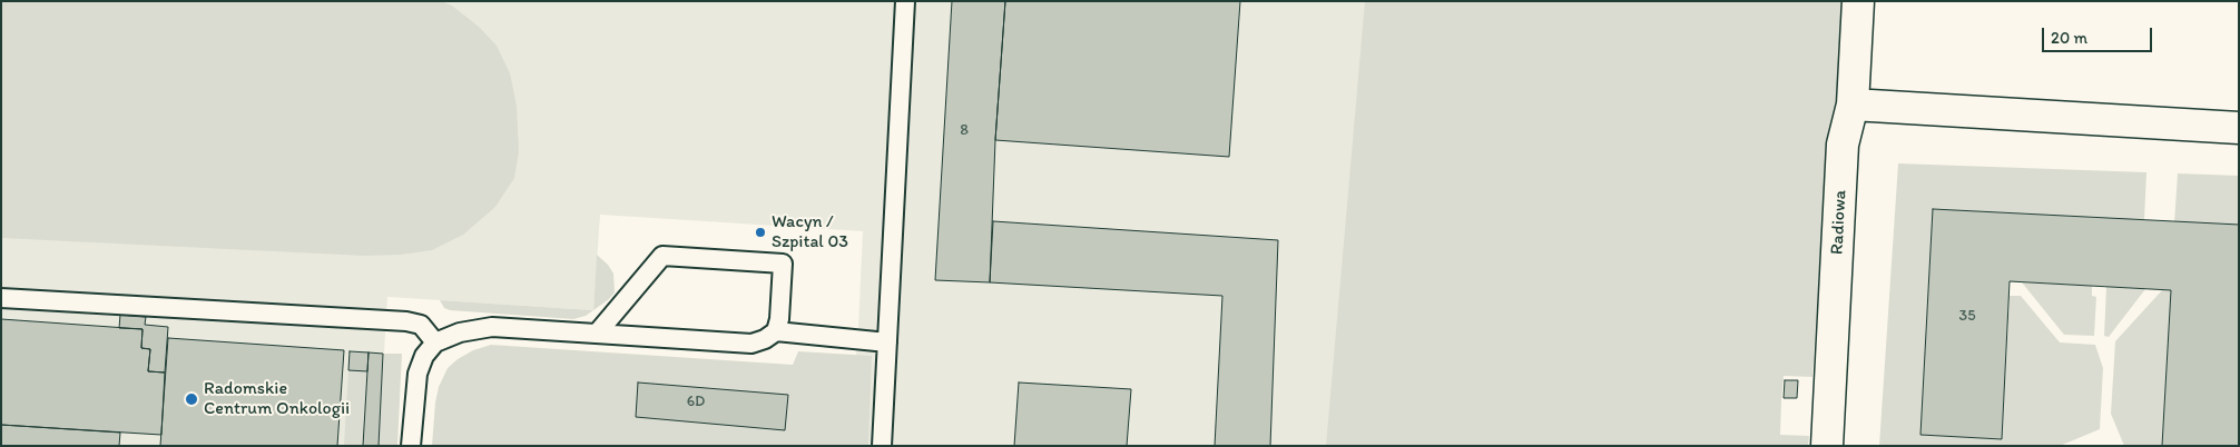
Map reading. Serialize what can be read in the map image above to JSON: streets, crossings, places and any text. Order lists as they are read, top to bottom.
{
  "streets": {
    "street": ["Radiowa"]
  },
  "places": ["Wacyn / Szpital 03", "Radomskie Centrum Onkologii"],
  "house_numbers": ["8", "35", "6D"],
  "scale_bar": "20 m"
}
